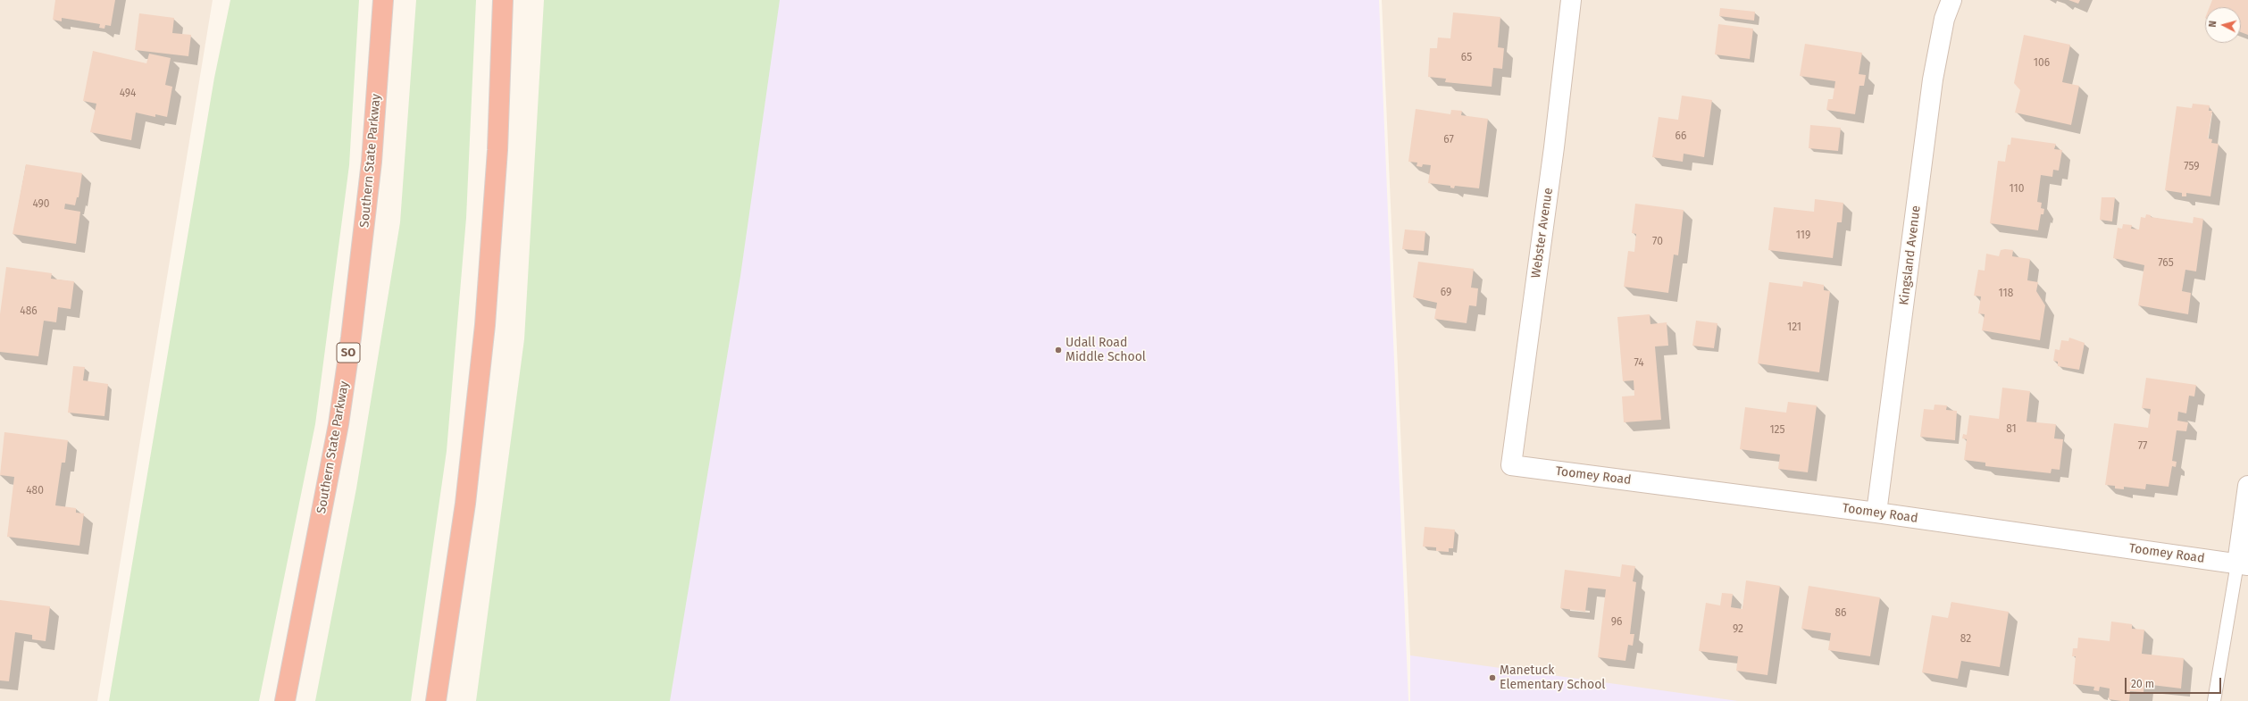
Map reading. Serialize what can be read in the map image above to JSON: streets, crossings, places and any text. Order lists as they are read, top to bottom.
{
  "streets": {
    "highway": ["Southern State Parkway", "SO"],
    "street": ["Webster Avenue", "Kingsland Avenue", "Toomey Road"]
  },
  "crossings": [
    ["Webster Avenue", "Toomey Road"],
    ["Kingsland Avenue", "Toomey Road"]
  ],
  "places": ["Udall Road Middle School", "Manetuck Elementary School"],
  "house_numbers": [
    "65",
    "106",
    "494",
    "66",
    "67",
    "759",
    "110",
    "490",
    "119",
    "70",
    "765",
    "69",
    "118",
    "486",
    "121",
    "74",
    "81",
    "125",
    "77",
    "480",
    "86",
    "96",
    "92",
    "82"
  ],
  "scale_bar": "20 m",
  "north": "left"
}
